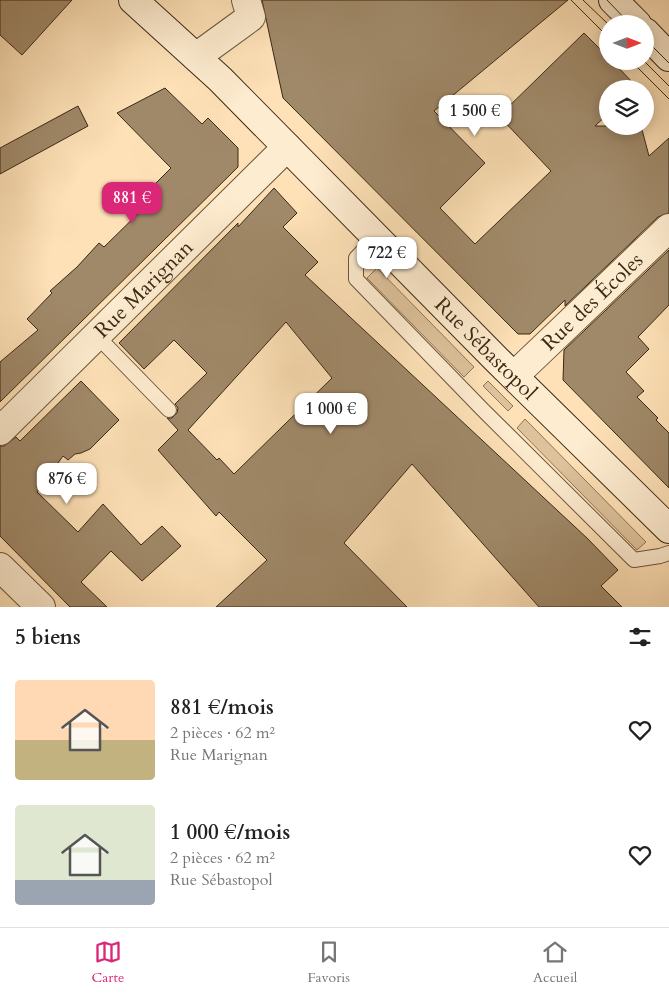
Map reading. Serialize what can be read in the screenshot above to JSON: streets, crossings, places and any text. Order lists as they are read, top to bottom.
{
  "streets": {
    "street": ["Rue Marignan", "Rue des Écoles", "Rue Sébastopol"]
  },
  "crossings": [
    ["Rue Marignan", "Rue Sébastopol"],
    ["Rue des Écoles", "Rue Sébastopol"]
  ],
  "north": "right",
  "page": {
    "price": [
      "1 500 €",
      "881 €",
      "722 €",
      "1 000 €",
      "876 €"
    ],
    "heading": "5 biens",
    "list": [
      {
        "name": "881 €/mois",
        "note": "2 pièces · 62 m² · Rue Marignan"
      },
      {
        "name": "1 000 €/mois",
        "note": "2 pièces · 62 m² · Rue Sébastopol"
      }
    ],
    "tabs": ["Carte", "Favoris", "Accueil"]
  }
}
